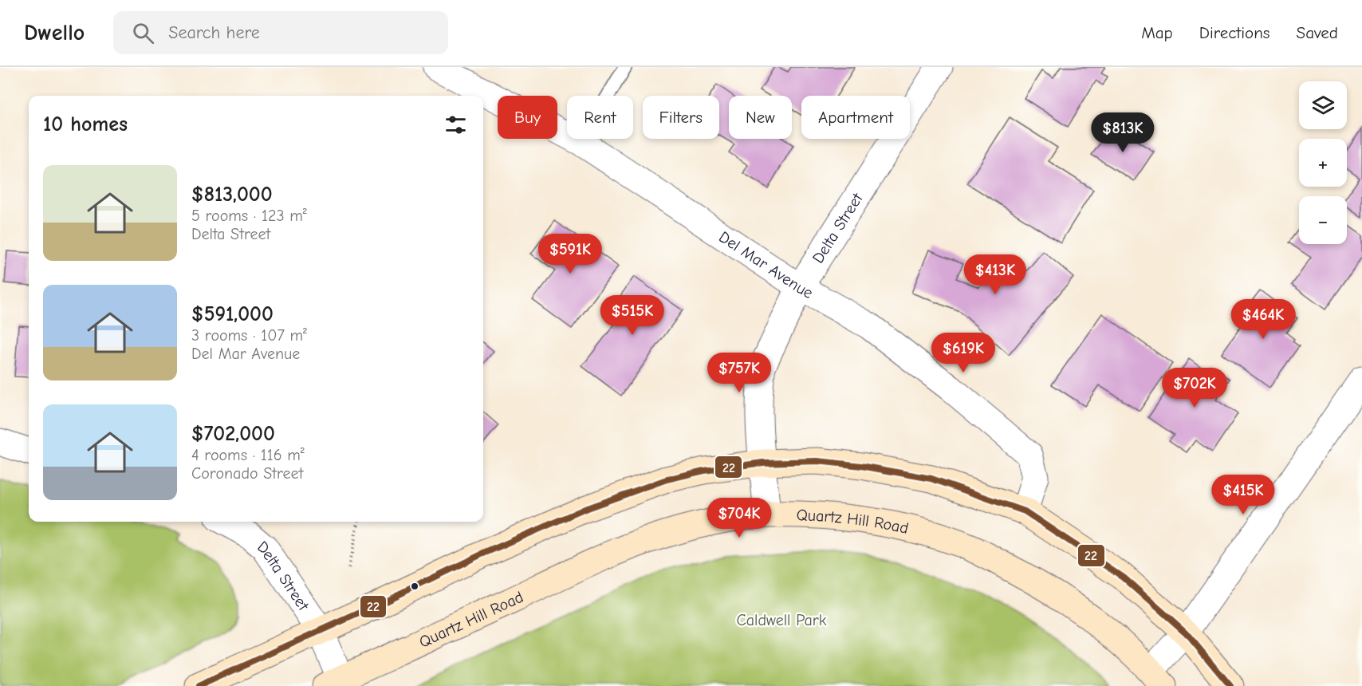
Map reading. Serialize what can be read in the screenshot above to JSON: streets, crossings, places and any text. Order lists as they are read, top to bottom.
{
  "streets": {
    "main road": ["Quartz Hill Road"],
    "street": ["Delta Street", "Del Mar Avenue"]
  },
  "crossings": [
    ["Delta Street", "Del Mar Avenue"],
    ["Delta Street", "Quartz Hill Road"]
  ],
  "parks": ["Caldwell Park"],
  "lines": ["transit line 22"],
  "page": {
    "header": "Dwello",
    "search": "Search here",
    "nav": ["Map", "Directions", "Saved"],
    "map_buttons": ["+", "−"],
    "chip": [
      "Buy",
      "Rent",
      "Filters",
      "New",
      "Apartment"
    ],
    "heading": "10 homes",
    "price": [
      "$813K",
      "$591K",
      "$413K",
      "$515K",
      "$464K",
      "$619K",
      "$757K",
      "$702K",
      "$415K",
      "$704K"
    ],
    "list": [
      {
        "name": "$813,000",
        "note": "5 rooms · 123 m² · Delta Street"
      },
      {
        "name": "$591,000",
        "note": "3 rooms · 107 m² · Del Mar Avenue"
      },
      {
        "name": "$702,000",
        "note": "4 rooms · 116 m² · Coronado Street"
      }
    ]
  }
}
